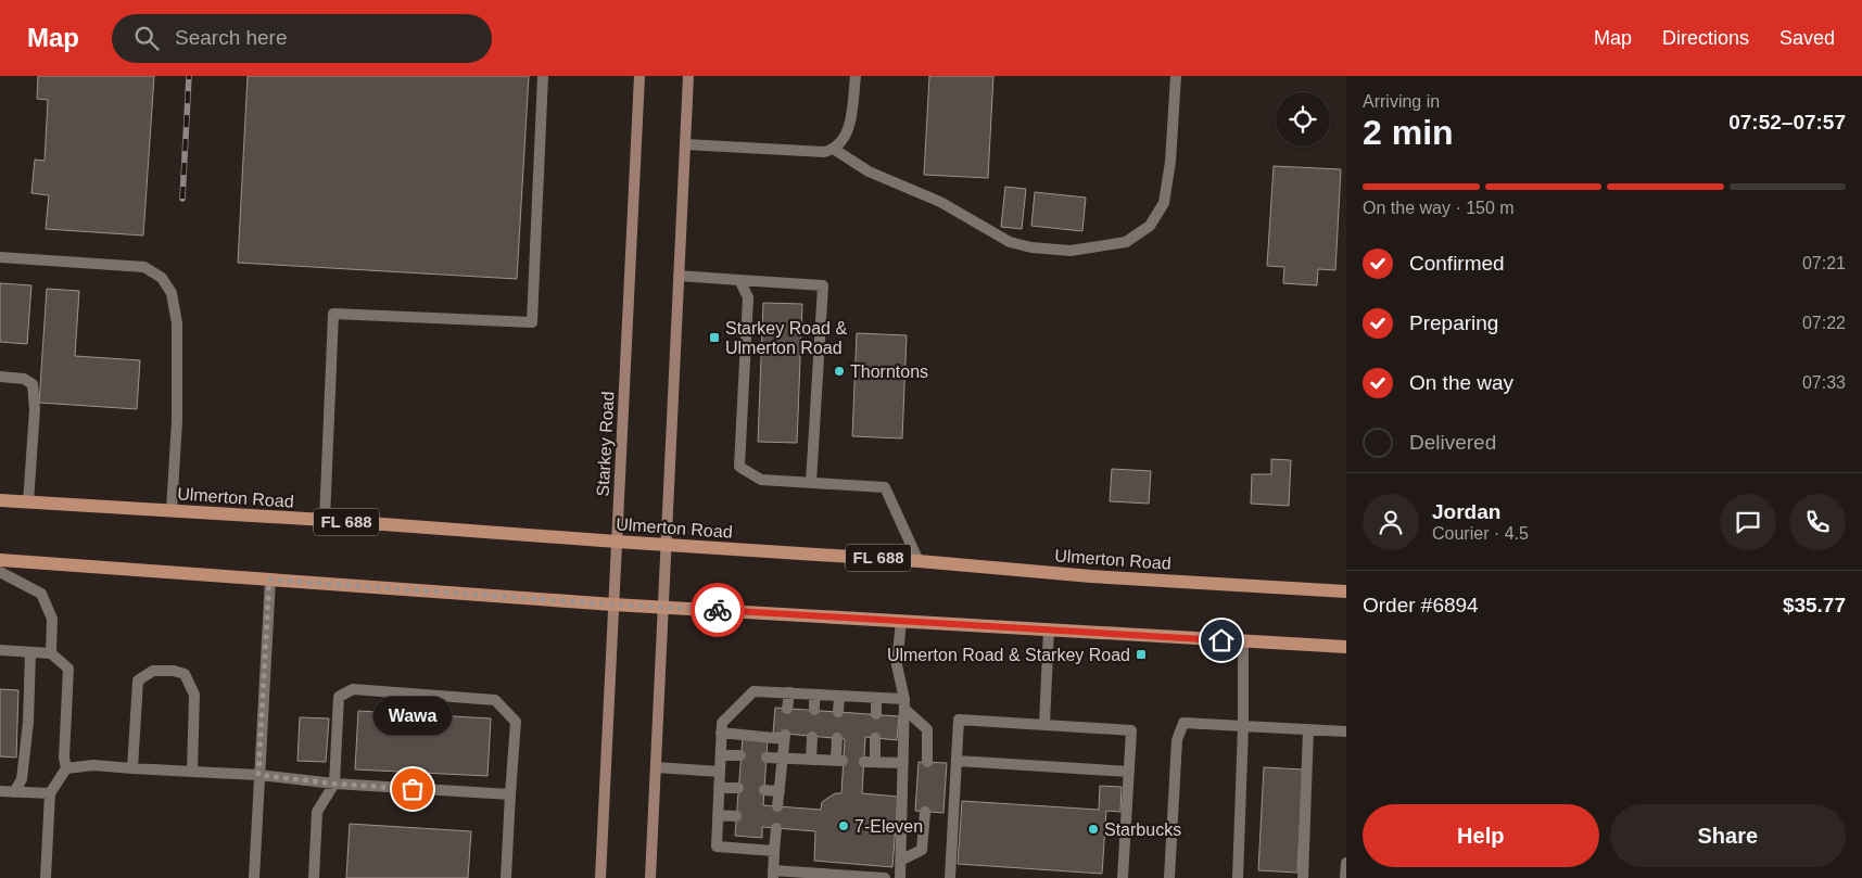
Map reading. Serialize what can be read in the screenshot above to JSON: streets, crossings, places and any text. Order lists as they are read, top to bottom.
{
  "streets": {
    "main road": ["Starkey Road", "Ulmerton Road", "FL 688"]
  },
  "crossings": [
    ["Starkey Road", "Ulmerton Road"]
  ],
  "places": {
    "transit": ["Starkey Road & Ulmerton Road", "Ulmerton Road & Starkey Road"],
    "other": [
      "Thorntons",
      "Wawa",
      "7-Eleven",
      "Starbucks"
    ]
  },
  "page": {
    "header": "Map",
    "search": "Search here",
    "nav": ["Map", "Directions", "Saved"],
    "heading": ["2 min", "Arriving in", "07:52–07:57"],
    "panel": [
      "Jordan",
      "Courier · 4.5",
      "Order #6894",
      "$35.77"
    ],
    "bar": "On the way · 150 m",
    "list": [
      ["Confirmed", "07:21"],
      ["Preparing", "07:22"],
      ["On the way", "07:33"],
      "Delivered"
    ],
    "bubble": "Wawa",
    "buttons": ["Help", "Share"]
  }
}
